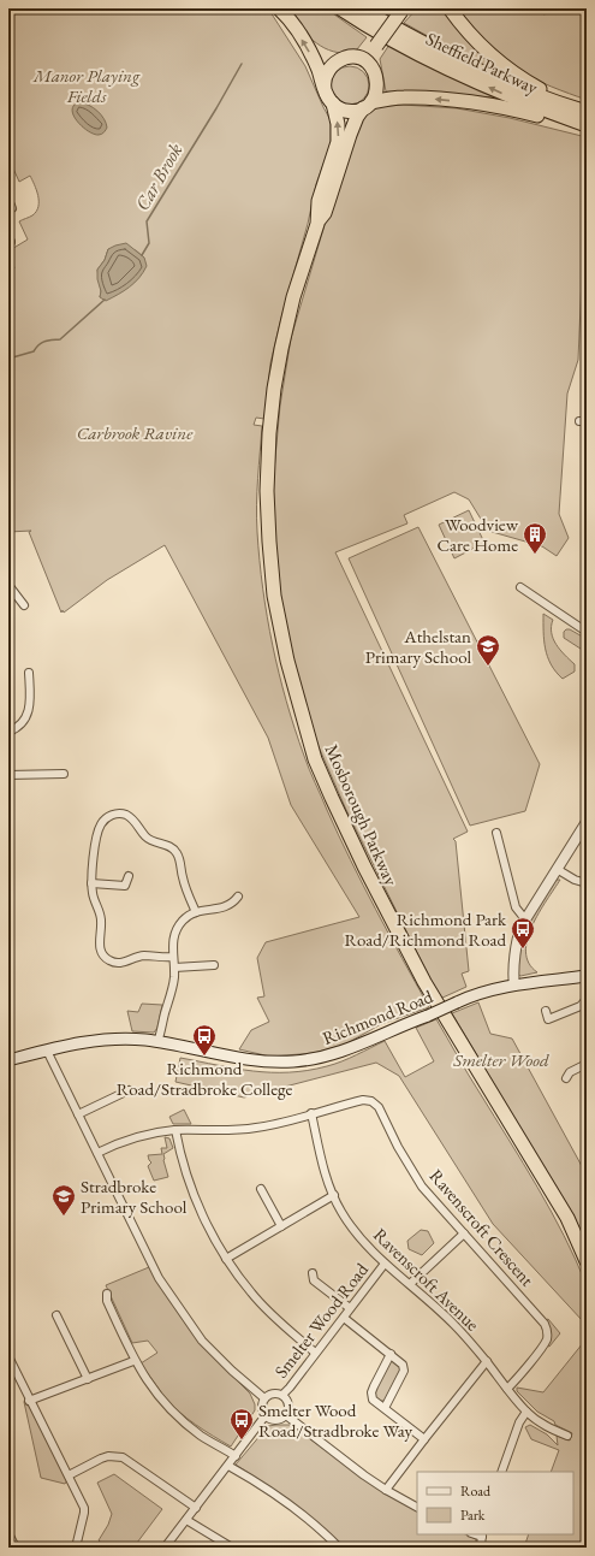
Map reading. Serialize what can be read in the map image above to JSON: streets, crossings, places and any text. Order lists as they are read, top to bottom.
{
  "streets": {
    "highway": ["Sheffield Parkway", "Mosborough Parkway"],
    "main road": ["Richmond Road"],
    "street": ["Ravenscroft Crescent", "Ravenscroft Avenue", "Smelter Wood Road"]
  },
  "crossings": [
    ["Ravenscroft Crescent", "Ravenscroft Avenue"],
    ["Ravenscroft Avenue", "Smelter Wood Road"]
  ],
  "water": ["Car Brook"],
  "parks": ["Manor Playing Fields", "Carbrook Ravine", "Smelter Wood"],
  "places": {
    "building": ["Woodview Care Home"],
    "school or university": ["Athelstan Primary School", "Stradbroke Primary School"],
    "bus stop": ["Richmond Park Road/Richmond Road", "Richmond Road/Stradbroke College", "Smelter Wood Road/Stradbroke Way"]
  },
  "legend": ["Road", "Park"]
}
